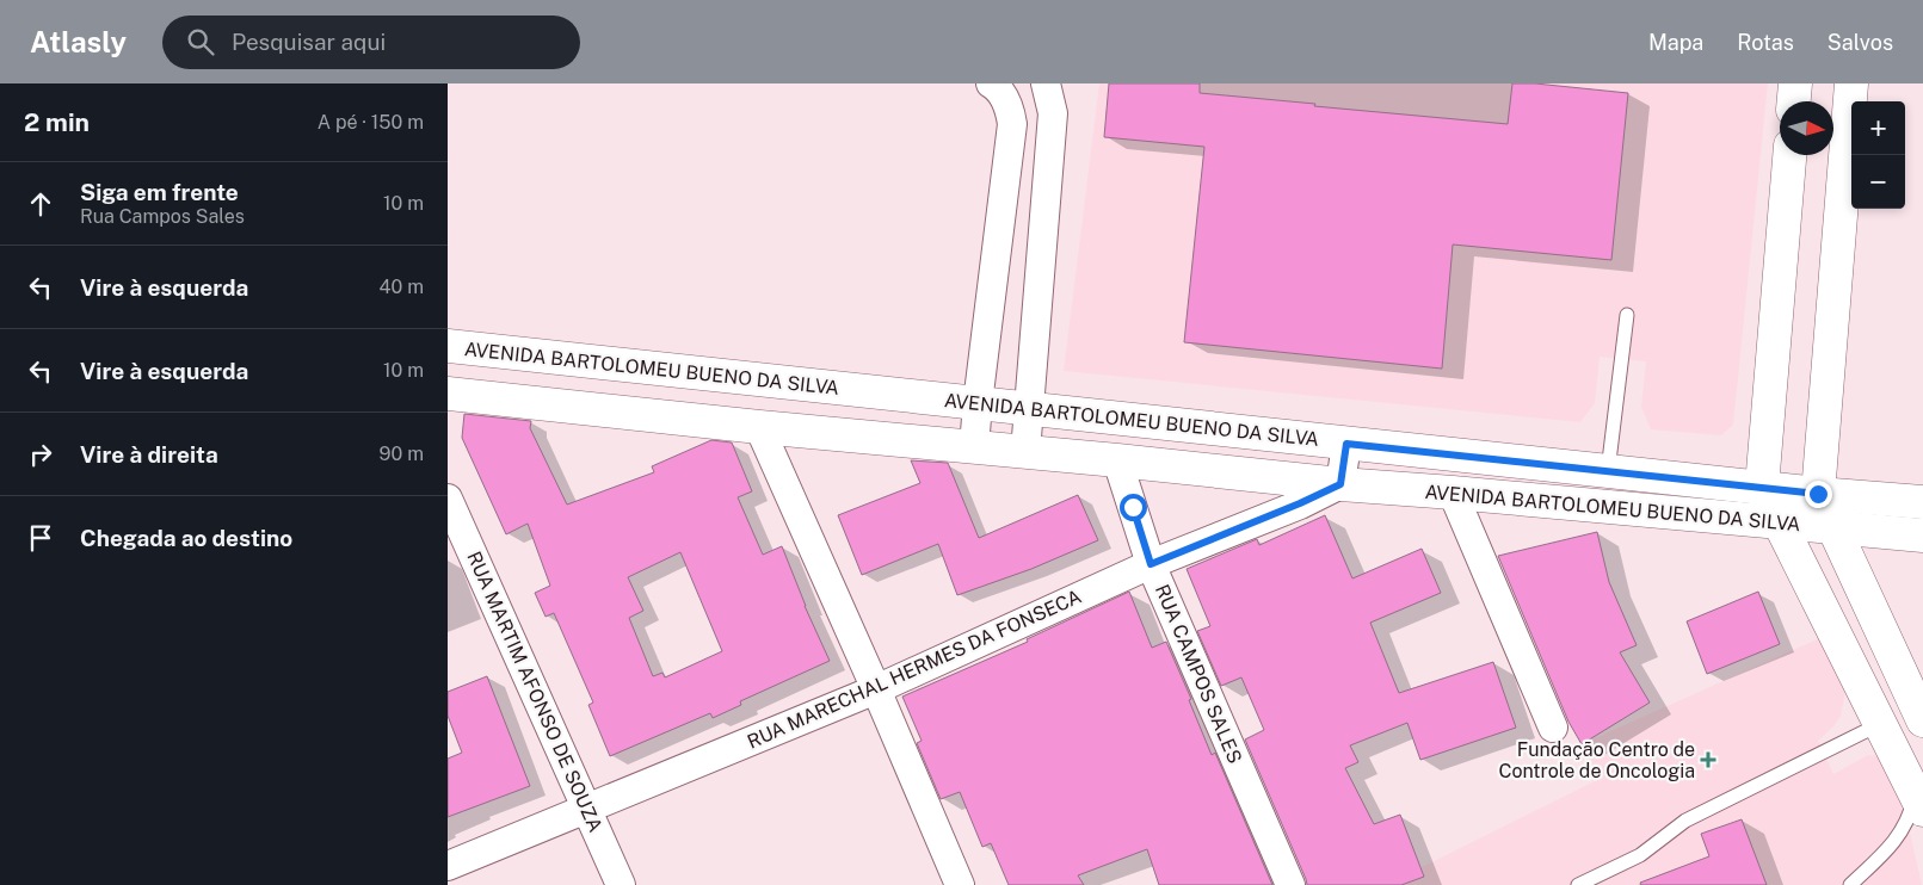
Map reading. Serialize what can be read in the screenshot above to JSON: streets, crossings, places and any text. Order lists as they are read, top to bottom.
{
  "streets": {
    "street": [
      "AVENIDA BARTOLOMEU BUENO DA SILVA",
      "RUA MARECHAL HERMES DA FONSECA",
      "RUA CAMPOS SALES",
      "RUA MARTIM AFONSO DE SOUZA"
    ]
  },
  "crossings": [
    ["AVENIDA BARTOLOMEU BUENO DA SILVA", "RUA MARECHAL HERMES DA FONSECA"],
    ["AVENIDA BARTOLOMEU BUENO DA SILVA", "RUA CAMPOS SALES"],
    ["RUA MARECHAL HERMES DA FONSECA", "RUA CAMPOS SALES"],
    ["RUA MARECHAL HERMES DA FONSECA", "RUA MARTIM AFONSO DE SOUZA"]
  ],
  "places": {
    "health": ["Fundação Centro de Controle de Oncologia"]
  },
  "north": "right",
  "page": {
    "header": "Atlasly",
    "search": "Pesquisar aqui",
    "nav": ["Mapa", "Rotas", "Salvos"],
    "heading": ["2 min", "A pé · 150 m"],
    "map_buttons": ["+", "−"],
    "list": [
      ["Siga em frente", "Rua Campos Sales", "10 m"],
      ["Vire à esquerda", "40 m"],
      ["Vire à esquerda", "10 m"],
      ["Vire à direita", "90 m"],
      "Chegada ao destino"
    ]
  }
}
